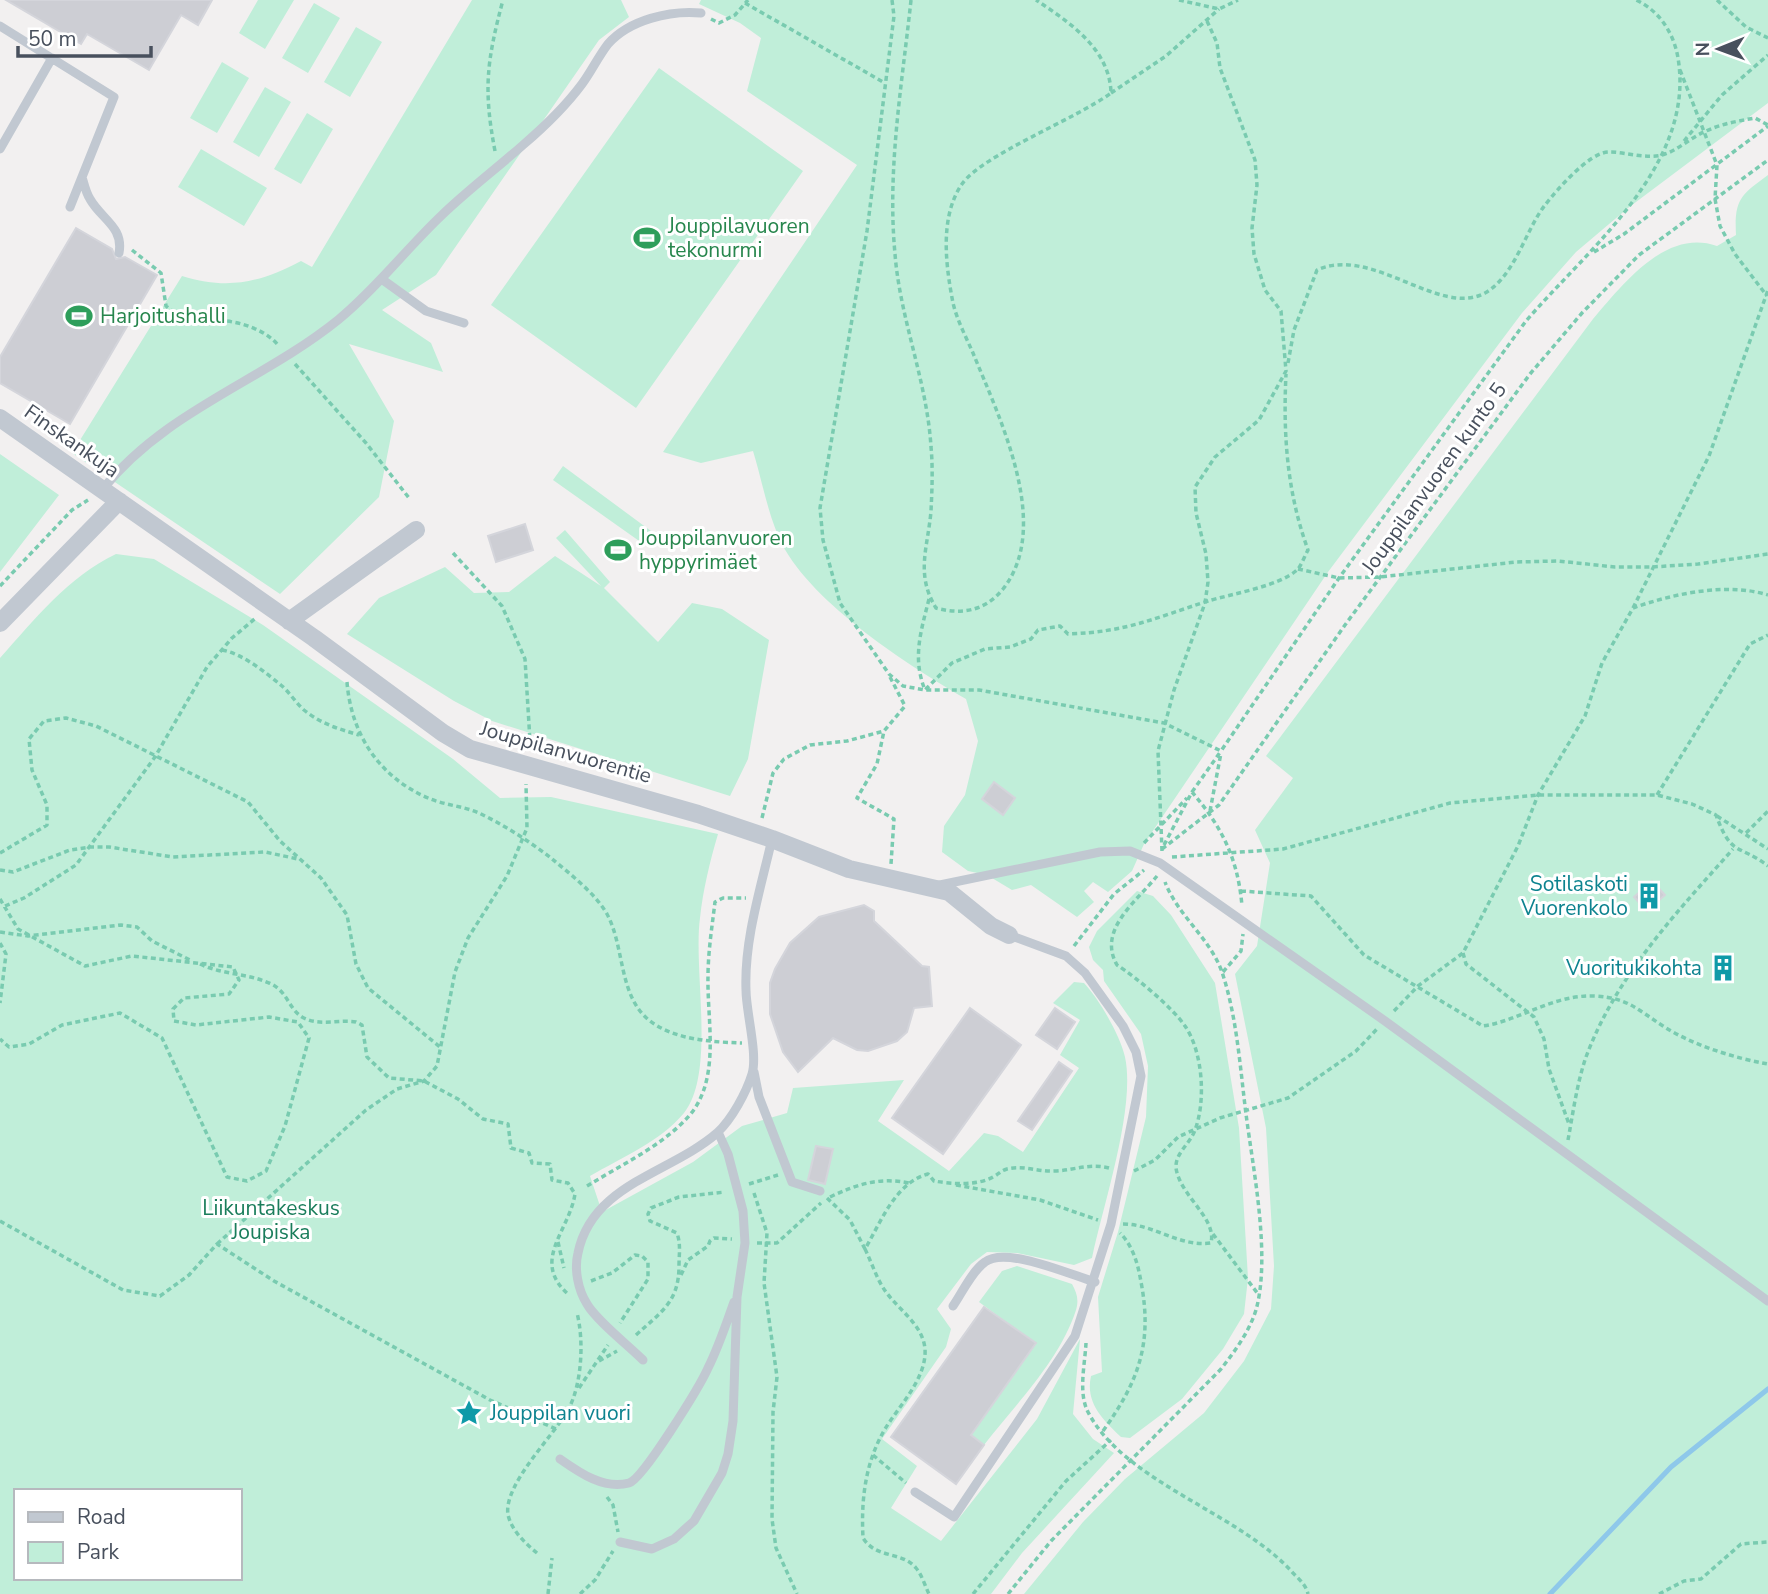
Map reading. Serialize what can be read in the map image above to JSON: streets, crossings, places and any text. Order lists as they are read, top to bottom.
{
  "streets": {
    "street": ["Finskankuja", "Jouppilanvuorentie"],
    "path": ["Jouppilanvuoren kunto 5"]
  },
  "crossings": [
    ["Finskankuja", "Jouppilanvuorentie"]
  ],
  "parks": ["Liikuntakeskus Joupiska"],
  "places": {
    "sports": ["Jouppilavuoren tekonurmi", "Harjoitushalli", "Jouppilanvuoren hyppyrimäet"],
    "building": ["Sotilaskoti Vuorenkolo", "Vuoritukikohta"],
    "place": ["Jouppilan vuori"]
  },
  "legend": ["Road", "Park"],
  "scale_bar": "50 m",
  "north": "left"
}
